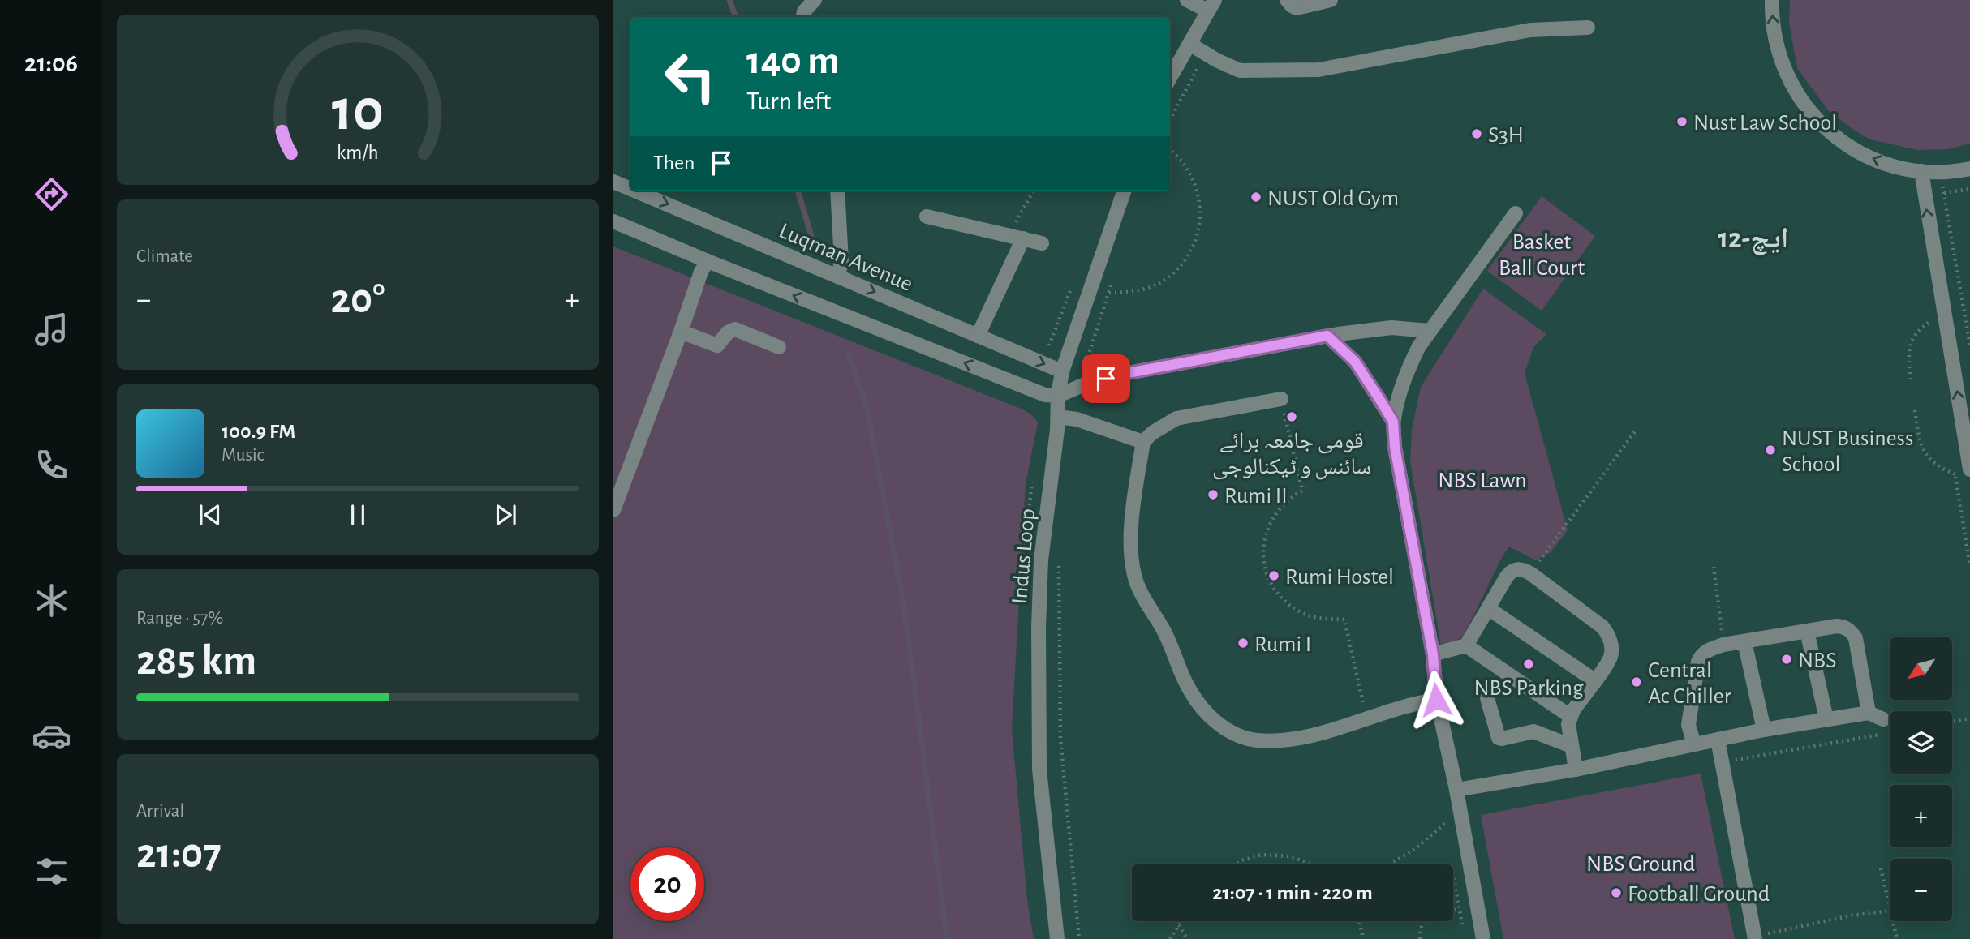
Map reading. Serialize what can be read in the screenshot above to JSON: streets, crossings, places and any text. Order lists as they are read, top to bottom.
{
  "streets": {
    "street": ["Luqman Avenue", "Indus Loop"]
  },
  "crossings": [
    ["Luqman Avenue", "Indus Loop"]
  ],
  "districts": ["ایچ-12"],
  "parks": ["Basket Ball Court", "NBS Lawn", "NBS Ground"],
  "places": [
    "Nust Law School",
    "S3H",
    "NUST Old Gym",
    "قومی جامعہ برائے سائنس و ٹیکنالوجی",
    "NUST Business School",
    "Rumi II",
    "Rumi Hostel",
    "Rumi I",
    "NBS",
    "NBS Parking",
    "Central Ac Chiller",
    "Football Ground"
  ],
  "north": "bottom left",
  "page": {
    "tabs": "21:06",
    "turn": ["140 m", "Turn left"],
    "then": "Then",
    "tile": [
      "Climate",
      ["Range · 57%", "285 km"],
      ["Arrival", "21:07"]
    ],
    "heat": ["−", "20°", "+"],
    "song": ["100.9 FM", "Music"],
    "map_buttons": ["+", "−"],
    "limit": "20",
    "trip": "21:07 · 1 min · 220 m",
    "gauge": ["10", "km/h"]
  }
}
